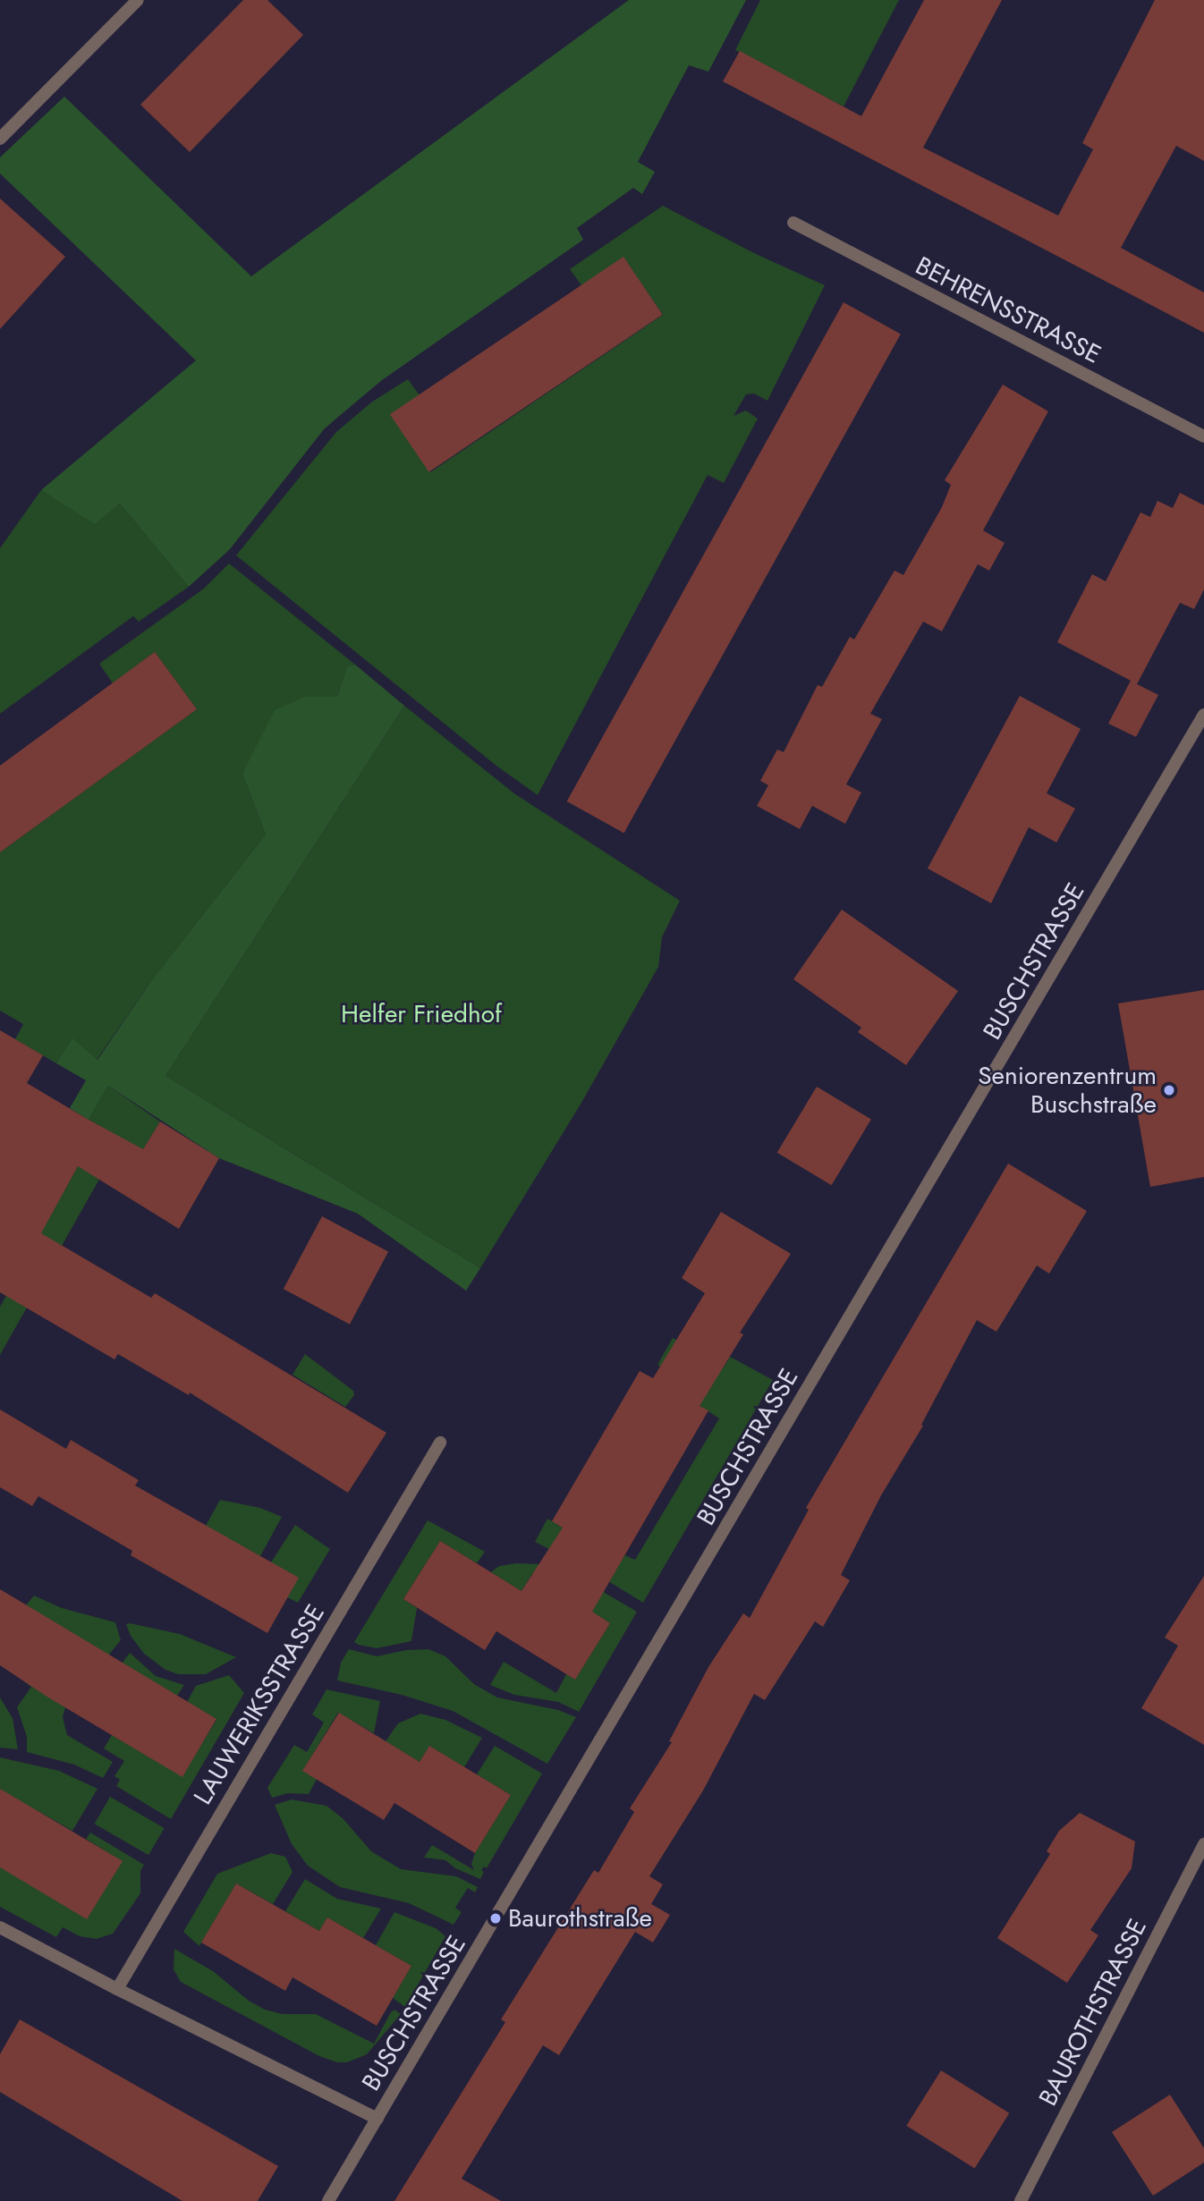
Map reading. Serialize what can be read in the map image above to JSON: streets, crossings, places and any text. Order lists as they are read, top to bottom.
{
  "streets": {
    "street": [
      "BEHRENSSTRASSE",
      "BUSCHSTRASSE",
      "LAUWERIKSSTRASSE",
      "BAUROTHSTRASSE"
    ]
  },
  "parks": ["Helfer Friedhof"],
  "places": ["Seniorenzentrum Buschstraße", "Baurothstraße"]
}
